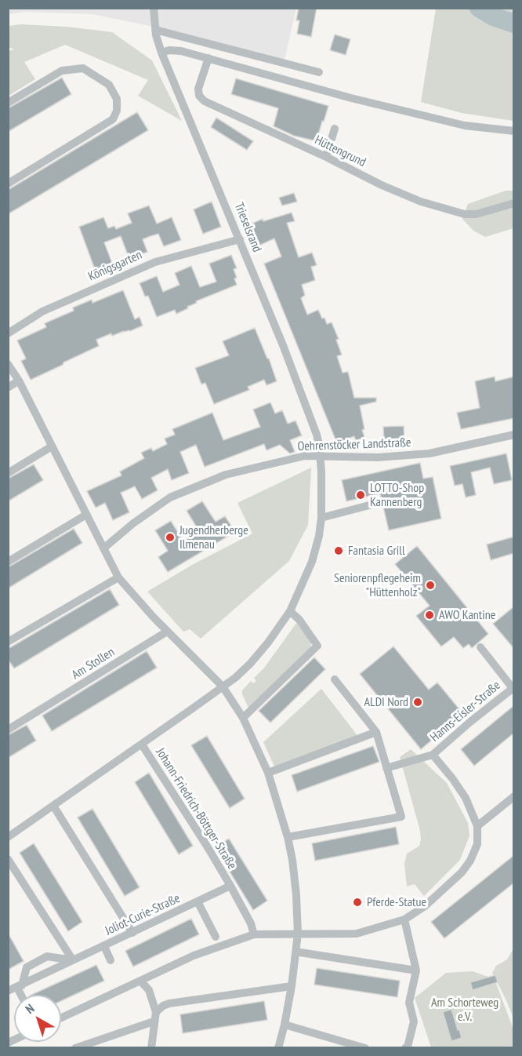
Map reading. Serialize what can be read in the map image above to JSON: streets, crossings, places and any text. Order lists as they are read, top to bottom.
{
  "streets": {
    "street": [
      "Hüttengrund",
      "Trieselsrand",
      "Königsgarten",
      "Oehrenstöcker Landstraße",
      "Am Stollen",
      "Hanns-Eisler-Straße",
      "Johann-Friedrich-Böttger-Straße",
      "Joliot-Curie-Straße"
    ]
  },
  "crossings": [
    ["Trieselsrand", "Königsgarten"],
    ["Trieselsrand", "Oehrenstöcker Landstraße"],
    ["Trieselsrand", "Johann-Friedrich-Böttger-Straße"],
    ["Oehrenstöcker Landstraße", "Johann-Friedrich-Böttger-Straße"],
    ["Johann-Friedrich-Böttger-Straße", "Joliot-Curie-Straße"]
  ],
  "parks": ["Am Schorteweg e.V."],
  "places": [
    "LOTTO-Shop Kannenberg",
    "Jugendherberge Ilmenau",
    "Fantasia Grill",
    "Seniorenpflegeheim \"Hüttenholz\"",
    "AWO Kantine",
    "ALDI Nord",
    "Pferde-Statue"
  ],
  "north": "top left"
}
